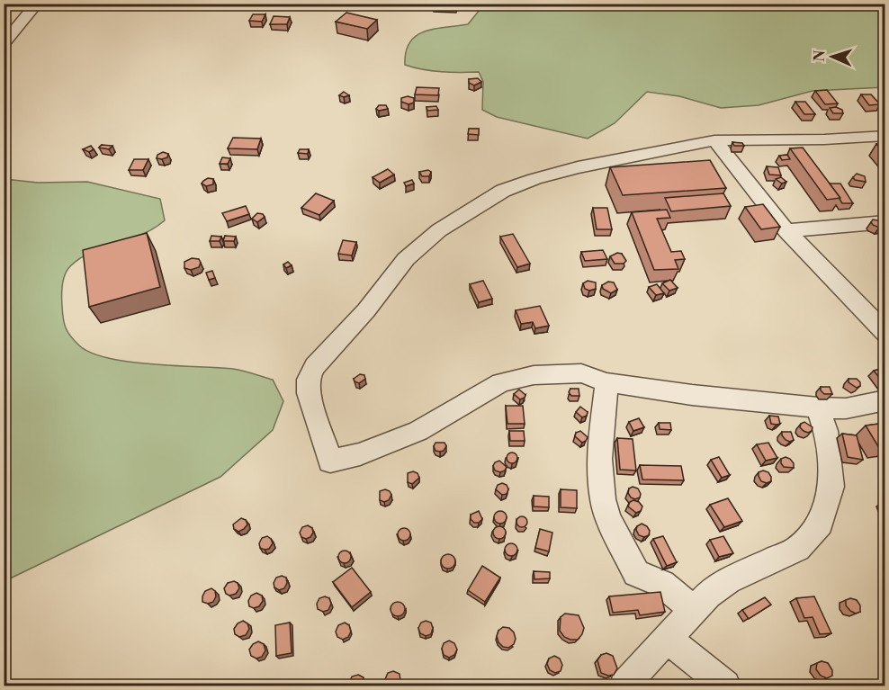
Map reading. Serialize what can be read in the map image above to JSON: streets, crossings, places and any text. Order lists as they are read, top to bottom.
{
  "north": "left"
}
